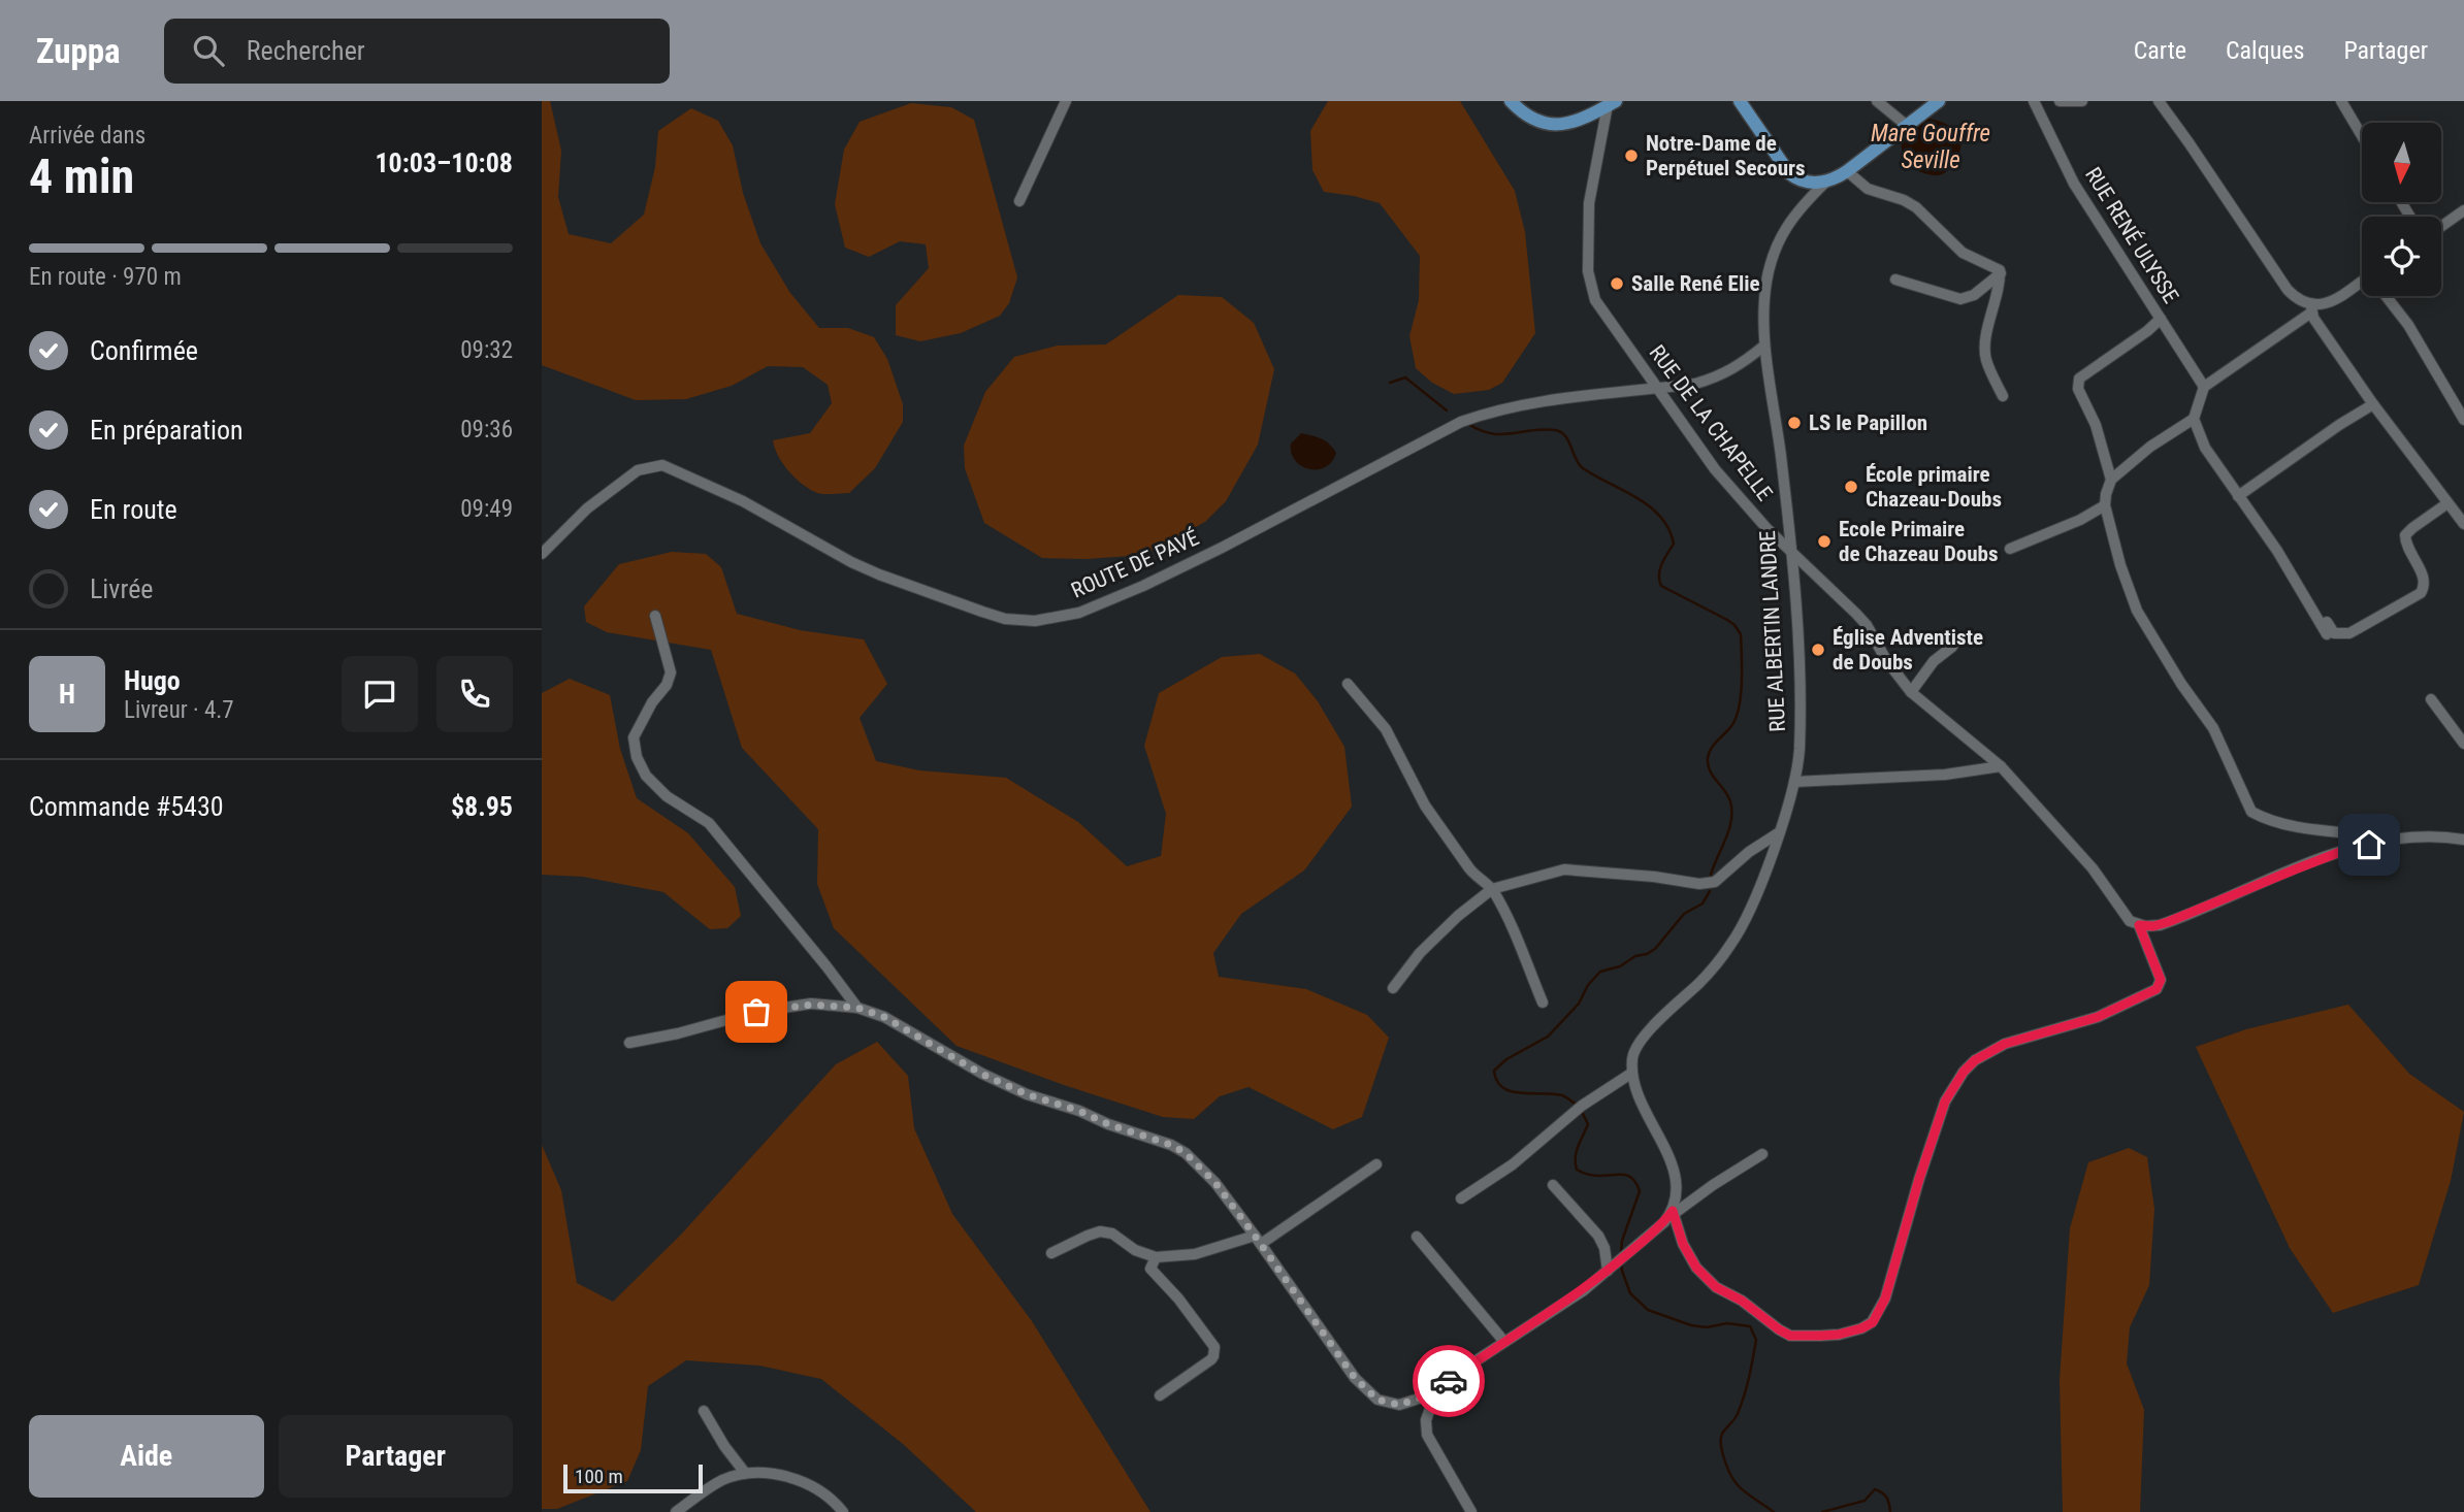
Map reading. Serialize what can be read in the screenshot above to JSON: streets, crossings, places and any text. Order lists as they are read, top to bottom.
{
  "streets": {
    "street": [
      "RUE RENÉ ULYSSE",
      "RUE DE LA CHAPELLE",
      "ROUTE DE PAVÉ",
      "RUE ALBERTIN LANDRE"
    ]
  },
  "crossings": [
    ["RUE DE LA CHAPELLE", "ROUTE DE PAVÉ"],
    ["RUE DE LA CHAPELLE", "RUE ALBERTIN LANDRE"],
    ["ROUTE DE PAVÉ", "RUE ALBERTIN LANDRE"]
  ],
  "water": ["Mare Gouffre Seville"],
  "places": [
    "Notre-Dame de Perpétuel Secours",
    "Salle René Elie",
    "LS le Papillon",
    "École primaire Chazeau-Doubs",
    "Ecole Primaire de Chazeau Doubs",
    "Église Adventiste de Doubs"
  ],
  "scale_bar": "100 m",
  "north": "bottom",
  "page": {
    "header": "Zuppa",
    "search": "Rechercher",
    "nav": ["Carte", "Calques", "Partager"],
    "heading": ["4 min", "Arrivée dans", "10:03–10:08"],
    "panel": [
      "Hugo",
      "Livreur · 4.7",
      "Commande #5430",
      "$8.95"
    ],
    "bar": "En route · 970 m",
    "list": [
      ["Confirmée", "09:32"],
      ["En préparation", "09:36"],
      ["En route", "09:49"],
      "Livrée"
    ],
    "round": "H",
    "buttons": ["Aide", "Partager"],
    "scale": "100 m"
  }
}
